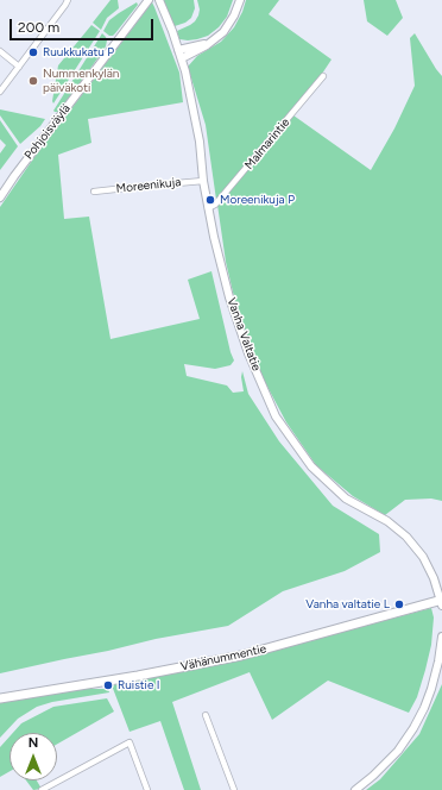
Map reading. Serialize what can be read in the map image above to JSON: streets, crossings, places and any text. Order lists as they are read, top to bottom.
{
  "streets": {
    "main road": ["Vähänummentie"],
    "street": [
      "Pohjoisväylä",
      "Malmarintie",
      "Moreenikuja",
      "Vanha Valtatie"
    ]
  },
  "crossings": [
    ["Malmarintie", "Vanha Valtatie"],
    ["Moreenikuja", "Vanha Valtatie"],
    ["Vanha Valtatie", "Vähänummentie"]
  ],
  "places": [
    "Ruukkukatu P",
    "Nummenkylän päiväkoti",
    "Moreenikuja P",
    "Vanha valtatie L",
    "Ruistie I"
  ],
  "scale_bar": "200 m",
  "north": "top"
}
